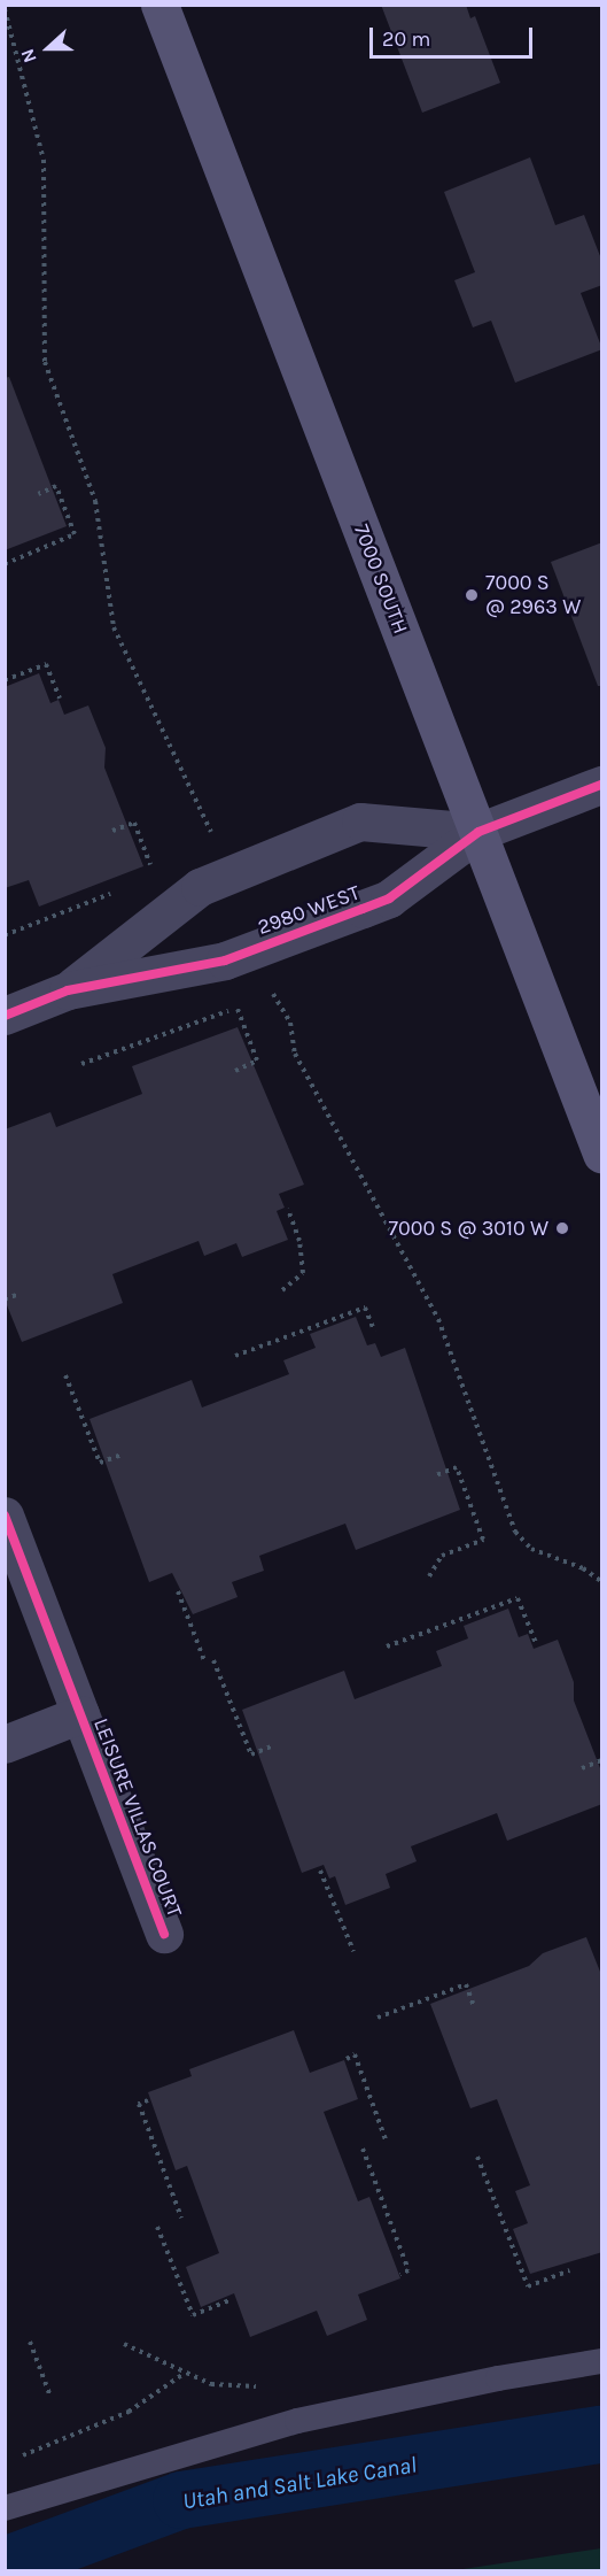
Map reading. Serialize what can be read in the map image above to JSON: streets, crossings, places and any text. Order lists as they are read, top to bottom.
{
  "streets": {
    "main road": ["7000 SOUTH"],
    "street": ["2980 WEST", "LEISURE VILLAS COURT"]
  },
  "crossings": [
    ["7000 SOUTH", "2980 WEST"]
  ],
  "water": ["Utah and Salt Lake Canal"],
  "places": ["7000 S @ 2963 W", "7000 S @ 3010 W"],
  "scale_bar": "20 m",
  "north": "left"
}
